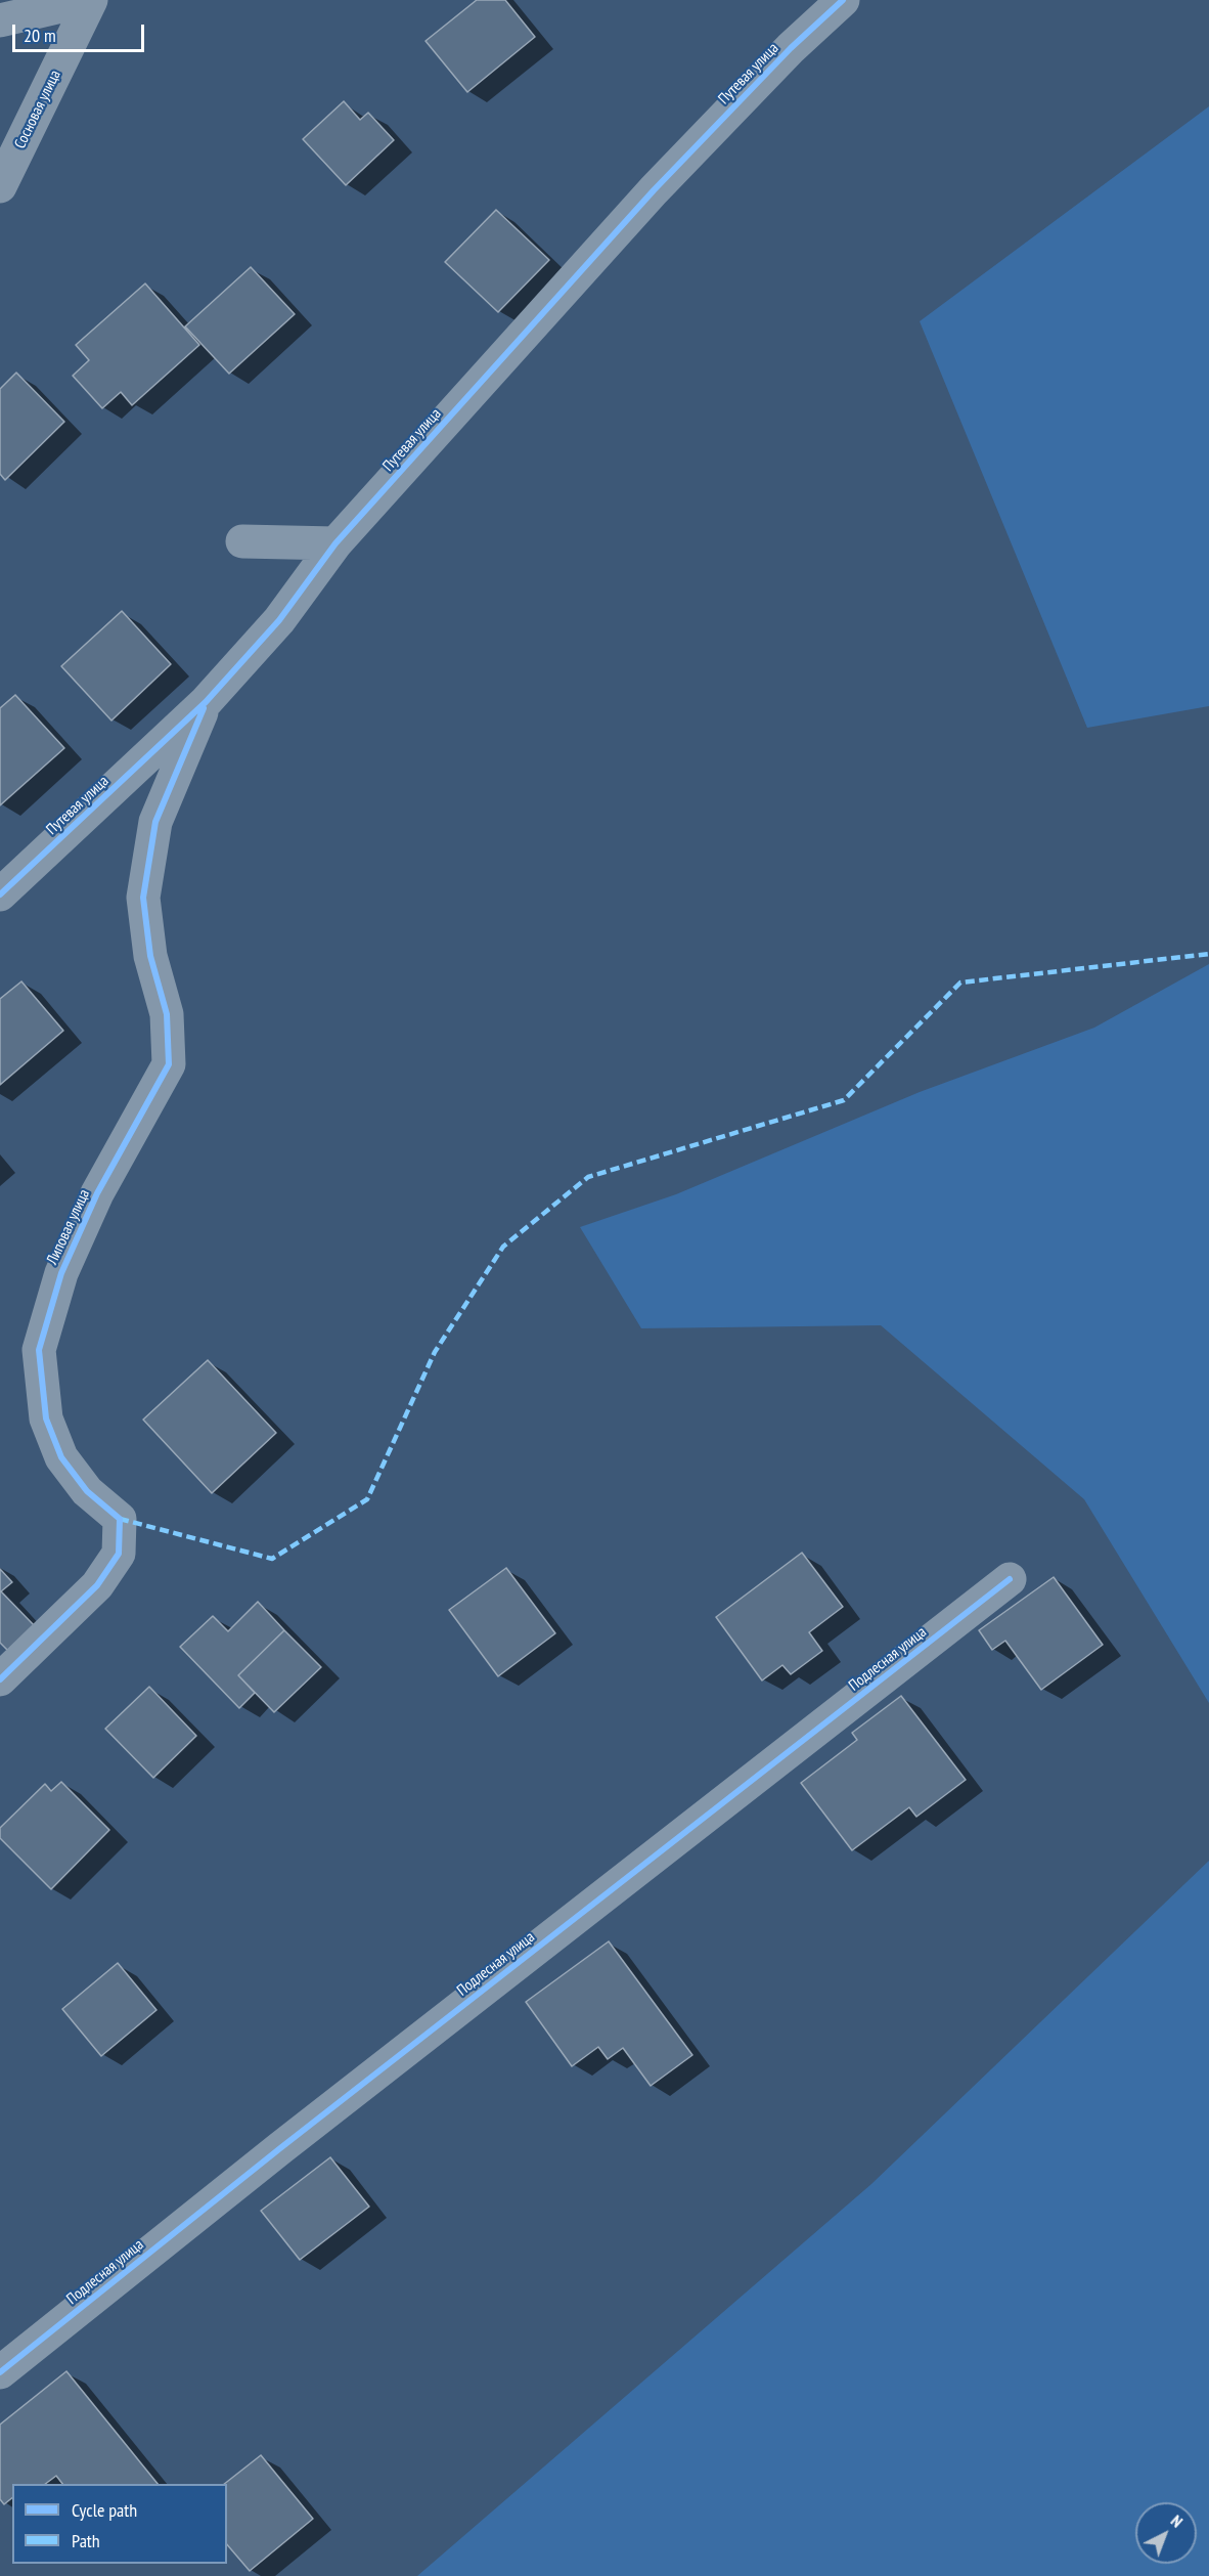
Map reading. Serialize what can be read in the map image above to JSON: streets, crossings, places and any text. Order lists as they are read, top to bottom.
{
  "streets": {
    "street": [
      "Путевая улица",
      "Сосновая улица",
      "Липовая улица",
      "Подлесная улица"
    ]
  },
  "crossings": [
    ["Путевая улица", "Липовая улица"]
  ],
  "legend": ["Cycle path", "Path"],
  "scale_bar": "20 m",
  "north": "top right"
}
